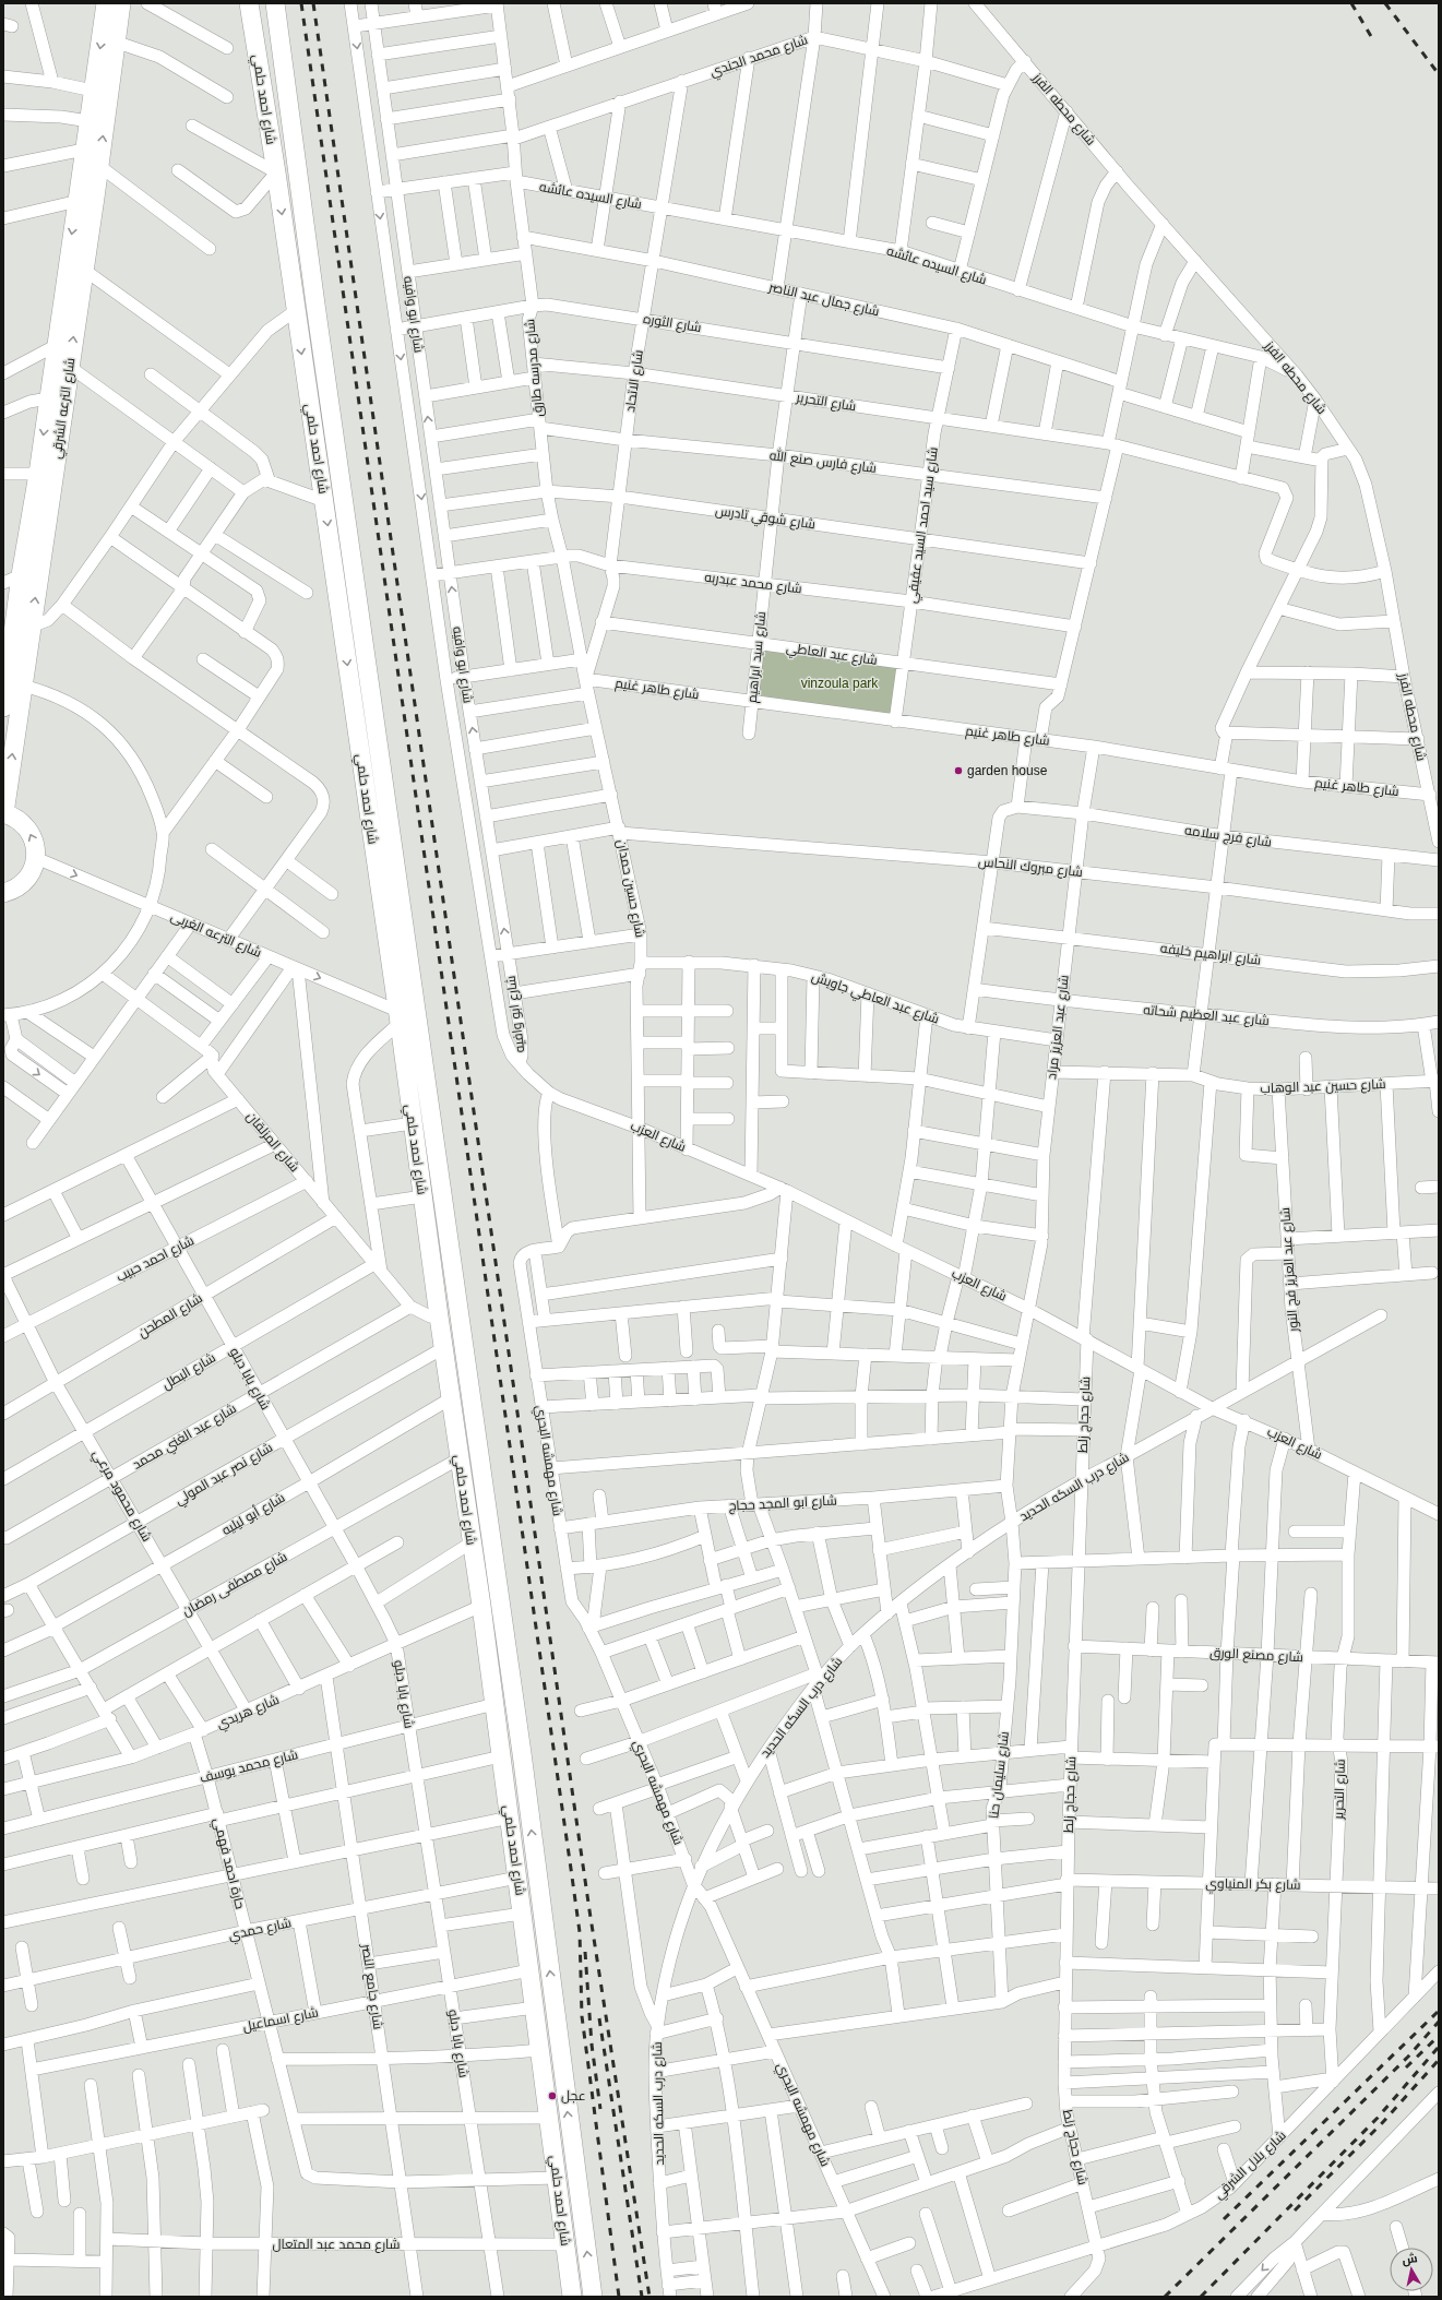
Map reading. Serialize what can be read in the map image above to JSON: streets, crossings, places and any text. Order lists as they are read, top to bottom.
{
  "streets": {
    "main road": ["شارع احمد حلمي", "شارع الترعه الشرقي"],
    "street": [
      "شارع محمد الجندي",
      "شارع محطه الفرز",
      "شارع السيده عائشه",
      "شارع جمال عبد الناصر",
      "شارع ابو وافيه",
      "شارع الثوره",
      "شارع مدرسه طارق",
      "شارع الاتحاد",
      "شارع التحرير",
      "شارع فارس صنع الله",
      "شارع شوقي تادرس",
      "شارع سيد احمد السيد عفيفي",
      "شارع محمد عبدربه",
      "شارع عبد العاطي",
      "شارع سيد ابراهيم",
      "شارع طاهر غنيم",
      "شارع فرج سلامه",
      "شارع مبروك النحاس",
      "شارع حسين حمدان",
      "شارع الترعه الغربى",
      "شارع ابراهيم خليفه",
      "شارع عبد العاطي جاويش",
      "شارع عبد العظيم شحاته",
      "شارع عبد العزيز مراد",
      "شارع حسين عبد الوهاب",
      "شارع العزب",
      "شارع المزلقان",
      "شارع احمد حبيب",
      "شارع عبد العزيز فج النور",
      "شارع المطحن",
      "شارع البطل",
      "شارع بابا دبلو",
      "شارع حجاج زلط",
      "شارع عبد الغني محمد",
      "شارع مهمشه البحري",
      "شارع نصر عبد المولي",
      "شارع درب السكه الحديد",
      "شارع محمود مرعي",
      "شارع ابو المجد حجاج",
      "شارع أبو ليليه",
      "شارع مصطفى رمضان",
      "شارع مصنع الورق",
      "شارع هريدي",
      "شارع محمد يوسف",
      "شارع سليمان حنا",
      "حارة احمد فهمي",
      "شارع بكر المنياوي",
      "شارع حمدي",
      "شارع جامع النصر",
      "شارع اسماعيل",
      "شارع بلال الشرقي",
      "شارع محمد عبد المتعال"
    ]
  },
  "crossings": [
    ["شارع محمد الجندي", "شارع ابو وافيه"],
    ["شارع محمد الجندي", "شارع مدرسه طارق"],
    ["شارع محمد الجندي", "شارع الاتحاد"],
    ["شارع احمد حلمي", "شارع الترعه الغربى"],
    ["شارع احمد حلمي", "شارع المزلقان"],
    ["شارع احمد حلمي", "شارع نصر عبد المولي"],
    ["شارع احمد حلمي", "شارع أبو ليليه"],
    ["شارع احمد حلمي", "شارع مصطفى رمضان"],
    ["شارع احمد حلمي", "شارع هريدي"],
    ["شارع احمد حلمي", "شارع محمد يوسف"],
    ["شارع احمد حلمي", "شارع حمدي"],
    ["شارع احمد حلمي", "شارع اسماعيل"],
    ["شارع احمد حلمي", "شارع محمد عبد المتعال"],
    ["شارع محطه الفرز", "شارع السيده عائشه"],
    ["شارع محطه الفرز", "شارع طاهر غنيم"],
    ["شارع السيده عائشه", "شارع ابو وافيه"],
    ["شارع السيده عائشه", "شارع مدرسه طارق"],
    ["شارع السيده عائشه", "شارع الاتحاد"],
    ["شارع جمال عبد الناصر", "شارع مدرسه طارق"],
    ["شارع جمال عبد الناصر", "شارع الاتحاد"],
    ["شارع جمال عبد الناصر", "شارع سيد احمد السيد عفيفي"],
    ["شارع جمال عبد الناصر", "شارع سيد ابراهيم"],
    ["شارع ابو وافيه", "شارع الثوره"],
    ["شارع ابو وافيه", "شارع فارس صنع الله"],
    ["شارع ابو وافيه", "شارع شوقي تادرس"],
    ["شارع ابو وافيه", "شارع محمد عبدربه"],
    ["شارع ابو وافيه", "شارع مبروك النحاس"],
    ["شارع ابو وافيه", "شارع عبد العاطي جاويش"],
    ["شارع ابو وافيه", "شارع العزب"],
    ["شارع الثوره", "شارع مدرسه طارق"],
    ["شارع الثوره", "شارع الاتحاد"],
    ["شارع الثوره", "شارع سيد احمد السيد عفيفي"],
    ["شارع الثوره", "شارع سيد ابراهيم"],
    ["شارع مدرسه طارق", "شارع الاتحاد"],
    ["شارع مدرسه طارق", "شارع التحرير"],
    ["شارع مدرسه طارق", "شارع فارس صنع الله"],
    ["شارع مدرسه طارق", "شارع شوقي تادرس"],
    ["شارع مدرسه طارق", "شارع محمد عبدربه"],
    ["شارع مدرسه طارق", "شارع طاهر غنيم"],
    ["شارع مدرسه طارق", "شارع حسين حمدان"],
    ["شارع الاتحاد", "شارع التحرير"],
    ["شارع الاتحاد", "شارع فارس صنع الله"],
    ["شارع الاتحاد", "شارع شوقي تادرس"],
    ["شارع الاتحاد", "شارع محمد عبدربه"],
    ["شارع الاتحاد", "شارع عبد العاطي"],
    ["شارع الاتحاد", "شارع طاهر غنيم"],
    ["شارع الاتحاد", "شارع حسين حمدان"],
    ["شارع التحرير", "شارع سيد احمد السيد عفيفي"],
    ["شارع التحرير", "شارع سيد ابراهيم"],
    ["شارع التحرير", "شارع العزب"],
    ["شارع التحرير", "شارع مصنع الورق"],
    ["شارع التحرير", "شارع بكر المنياوي"],
    ["شارع التحرير", "شارع بلال الشرقي"],
    ["شارع فارس صنع الله", "شارع سيد احمد السيد عفيفي"],
    ["شارع فارس صنع الله", "شارع سيد ابراهيم"],
    ["شارع شوقي تادرس", "شارع سيد احمد السيد عفيفي"],
    ["شارع شوقي تادرس", "شارع سيد ابراهيم"],
    ["شارع سيد احمد السيد عفيفي", "شارع محمد عبدربه"],
    ["شارع سيد احمد السيد عفيفي", "شارع عبد العاطي"],
    ["شارع سيد احمد السيد عفيفي", "شارع طاهر غنيم"],
    ["شارع محمد عبدربه", "شارع سيد ابراهيم"],
    ["شارع عبد العاطي", "شارع سيد ابراهيم"],
    ["شارع سيد ابراهيم", "شارع طاهر غنيم"],
    ["شارع طاهر غنيم", "شارع حسين حمدان"],
    ["شارع طاهر غنيم", "شارع عبد العزيز مراد"],
    ["شارع فرج سلامه", "شارع عبد العزيز مراد"],
    ["شارع مبروك النحاس", "شارع حسين حمدان"],
    ["شارع مبروك النحاس", "شارع عبد العزيز مراد"],
    ["شارع حسين حمدان", "شارع عبد العاطي جاويش"],
    ["شارع حسين حمدان", "شارع العزب"],
    ["شارع ابراهيم خليفه", "شارع عبد العزيز مراد"],
    ["شارع عبد العاطي جاويش", "شارع عبد العزيز مراد"],
    ["شارع عبد العظيم شحاته", "شارع عبد العزيز مراد"],
    ["شارع عبد العزيز مراد", "شارع حسين عبد الوهاب"],
    ["شارع عبد العزيز مراد", "شارع العزب"],
    ["شارع عبد العزيز مراد", "شارع سليمان حنا"],
    ["شارع حسين عبد الوهاب", "شارع عبد العزيز فج النور"],
    ["شارع حسين عبد الوهاب", "شارع حجاج زلط"],
    ["شارع العزب", "شارع عبد العزيز فج النور"],
    ["شارع العزب", "شارع حجاج زلط"],
    ["شارع العزب", "شارع درب السكه الحديد"],
    ["شارع المزلقان", "شارع احمد حبيب"],
    ["شارع المزلقان", "شارع المطحن"],
    ["شارع المزلقان", "شارع البطل"],
    ["شارع المزلقان", "شارع عبد الغني محمد"],
    ["شارع احمد حبيب", "شارع بابا دبلو"],
    ["شارع احمد حبيب", "شارع محمود مرعي"],
    ["شارع عبد العزيز فج النور", "شارع درب السكه الحديد"],
    ["شارع المطحن", "شارع بابا دبلو"],
    ["شارع المطحن", "شارع محمود مرعي"],
    ["شارع البطل", "شارع بابا دبلو"],
    ["شارع البطل", "شارع محمود مرعي"],
    ["شارع بابا دبلو", "شارع عبد الغني محمد"],
    ["شارع بابا دبلو", "شارع نصر عبد المولي"],
    ["شارع بابا دبلو", "شارع أبو ليليه"],
    ["شارع بابا دبلو", "شارع مصطفى رمضان"],
    ["شارع بابا دبلو", "شارع هريدي"],
    ["شارع بابا دبلو", "شارع محمد يوسف"],
    ["شارع بابا دبلو", "شارع حمدي"],
    ["شارع بابا دبلو", "شارع اسماعيل"],
    ["شارع بابا دبلو", "شارع محمد عبد المتعال"],
    ["شارع حجاج زلط", "شارع درب السكه الحديد"],
    ["شارع حجاج زلط", "شارع مصنع الورق"],
    ["شارع حجاج زلط", "شارع بكر المنياوي"],
    ["شارع حجاج زلط", "شارع بلال الشرقي"],
    ["شارع عبد الغني محمد", "شارع محمود مرعي"],
    ["شارع مهمشه البحري", "شارع درب السكه الحديد"],
    ["شارع مهمشه البحري", "شارع ابو المجد حجاج"],
    ["شارع نصر عبد المولي", "شارع محمود مرعي"],
    ["شارع درب السكه الحديد", "شارع سليمان حنا"],
    ["شارع محمود مرعي", "شارع أبو ليليه"],
    ["شارع محمود مرعي", "شارع مصطفى رمضان"],
    ["شارع محمود مرعي", "شارع هريدي"],
    ["شارع ابو المجد حجاج", "شارع سليمان حنا"],
    ["شارع هريدي", "حارة احمد فهمي"],
    ["شارع هريدي", "شارع جامع النصر"],
    ["شارع محمد يوسف", "حارة احمد فهمي"],
    ["شارع محمد يوسف", "شارع جامع النصر"],
    ["شارع سليمان حنا", "شارع بكر المنياوي"],
    ["حارة احمد فهمي", "شارع حمدي"],
    ["حارة احمد فهمي", "شارع جامع النصر"],
    ["حارة احمد فهمي", "شارع اسماعيل"],
    ["شارع حمدي", "شارع جامع النصر"],
    ["شارع جامع النصر", "شارع اسماعيل"],
    ["شارع جامع النصر", "شارع محمد عبد المتعال"]
  ],
  "one_way": ["شارع الترعه الغربى"],
  "parks": ["vinzoula park"],
  "places": ["garden house", "عجل"],
  "north": "top"
}
